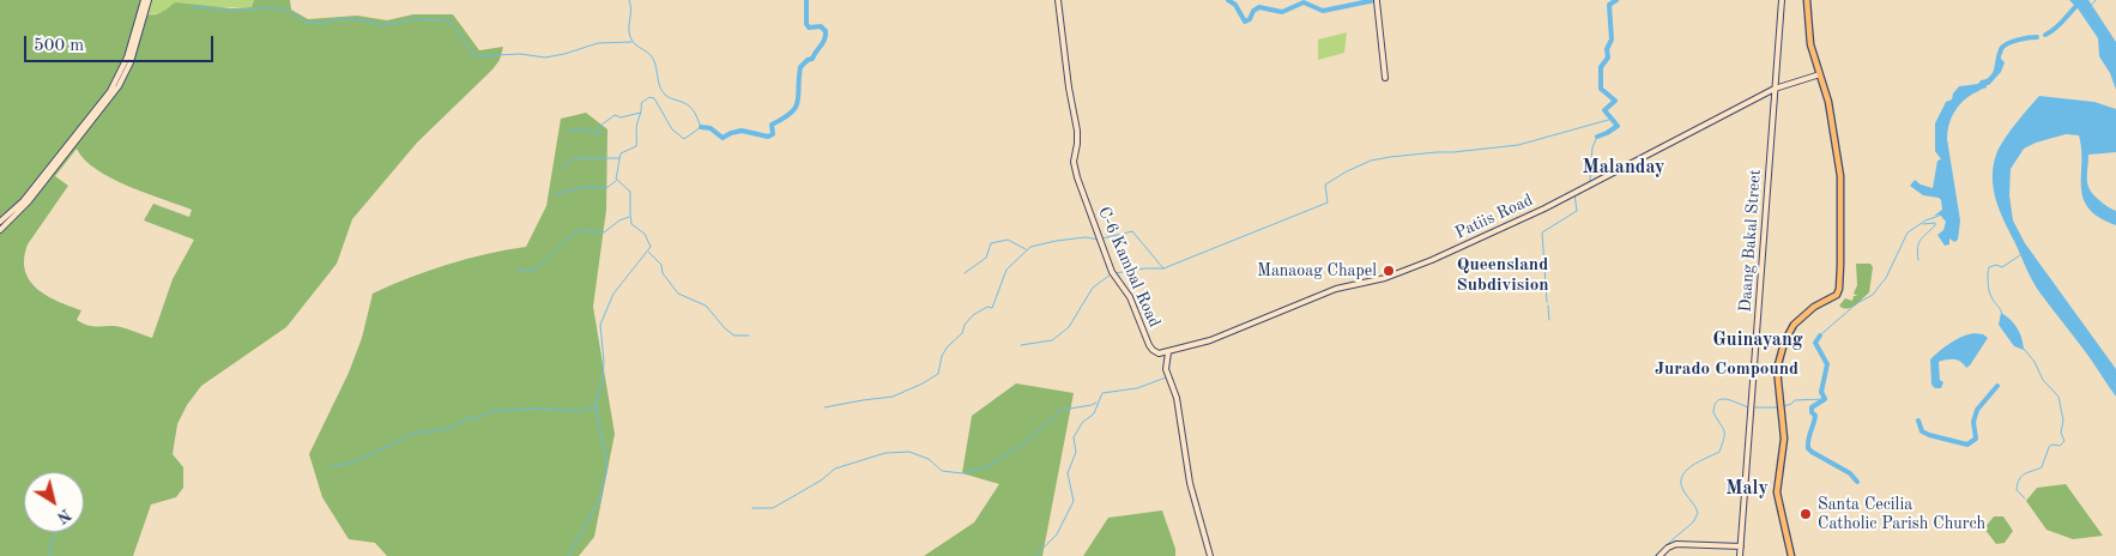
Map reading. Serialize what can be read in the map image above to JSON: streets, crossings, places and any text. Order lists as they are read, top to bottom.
{
  "streets": {
    "street": ["Patiis Road", "Daang Bakal Street", "C-6 Kambal Road"]
  },
  "crossings": [
    ["Patiis Road", "Daang Bakal Street"],
    ["Patiis Road", "C-6 Kambal Road"]
  ],
  "districts": [
    "Malanday",
    "Queensland Subdivision",
    "Guinayang",
    "Jurado Compound",
    "Maly"
  ],
  "places": ["Manaoag Chapel", "Santa Cecilia Catholic Parish Church"],
  "scale_bar": "500 m",
  "north": "bottom right"
}
